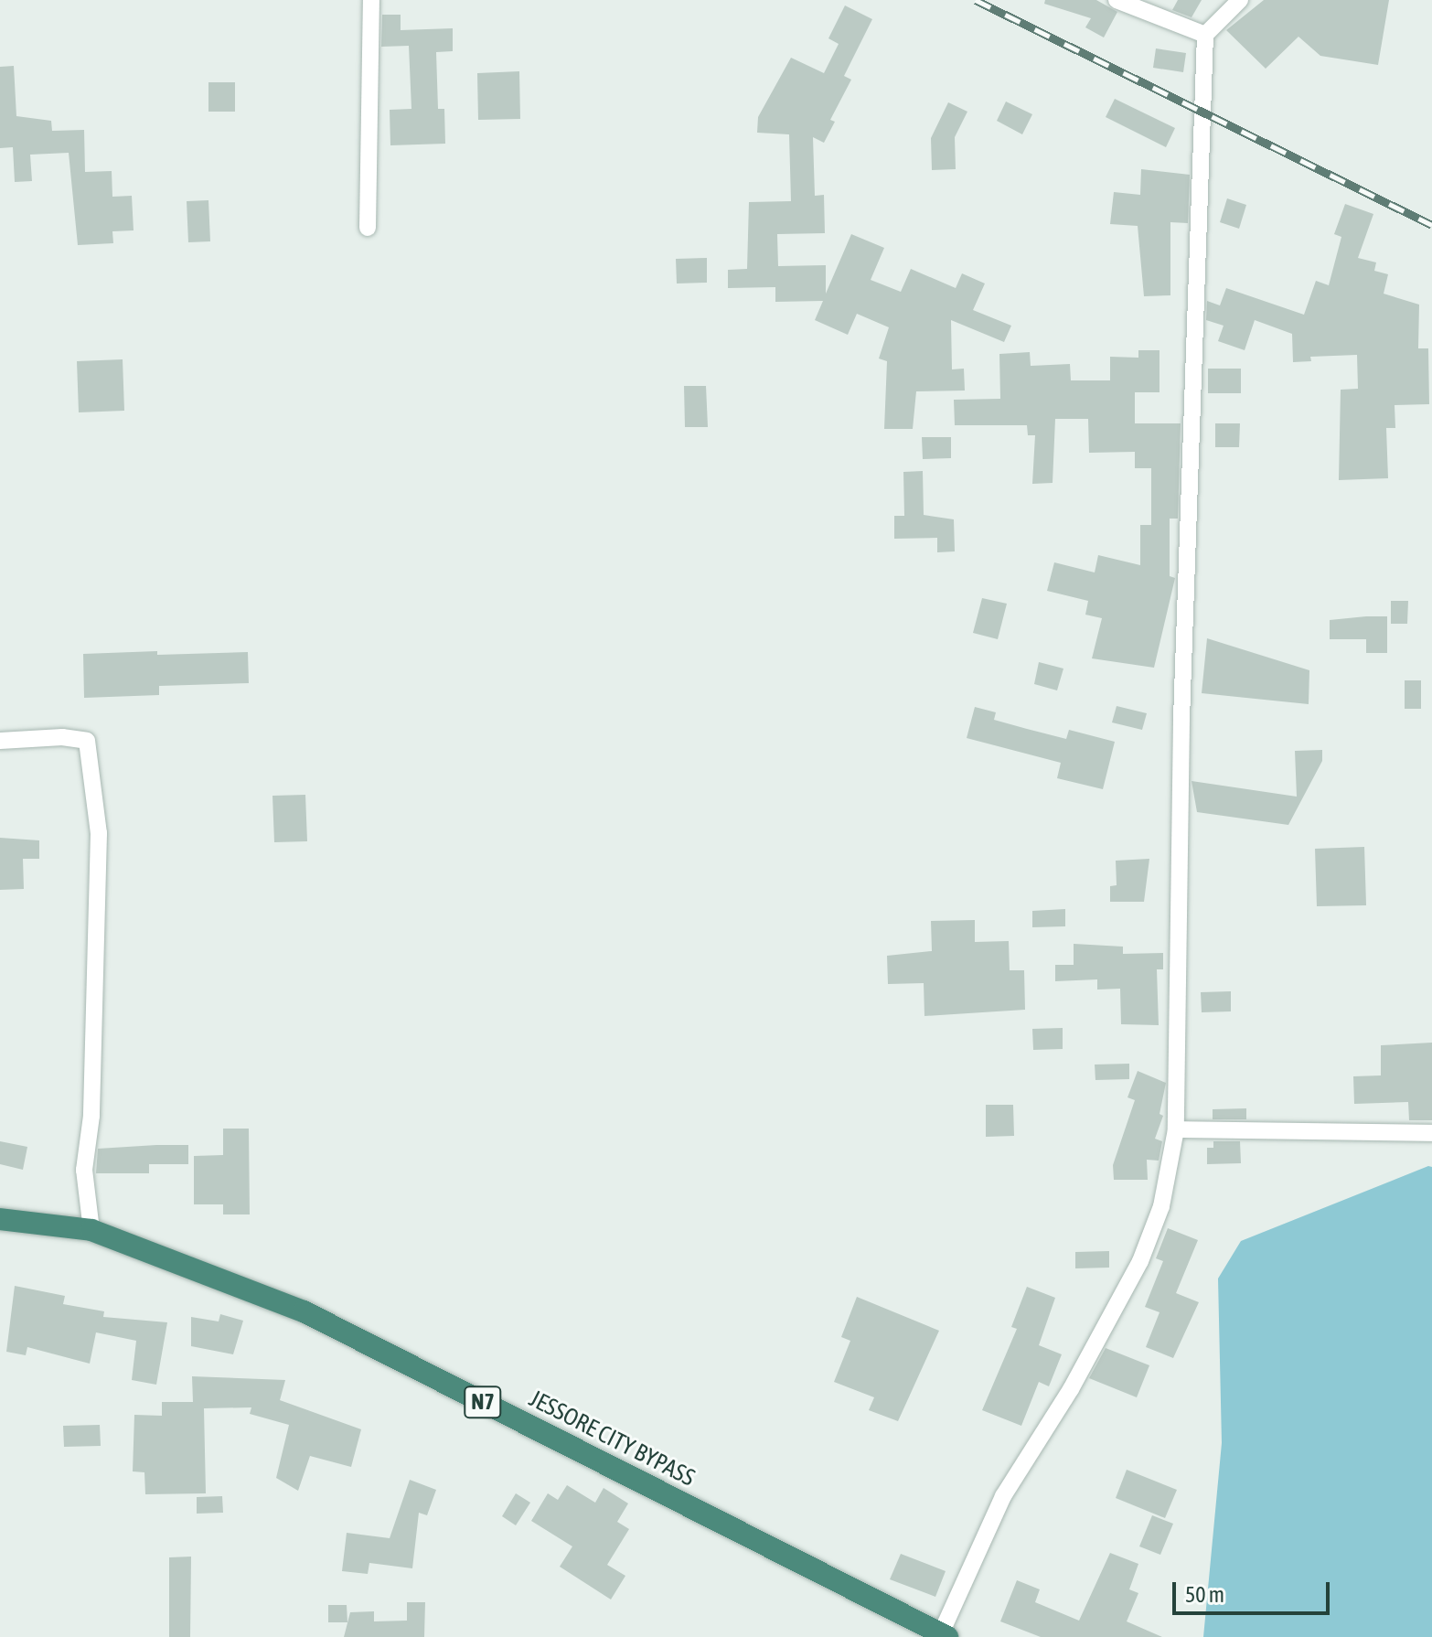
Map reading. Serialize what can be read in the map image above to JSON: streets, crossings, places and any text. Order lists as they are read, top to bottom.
{
  "streets": {
    "highway": ["N7", "JESSORE CITY BYPASS"]
  },
  "scale_bar": "50 m"
}
